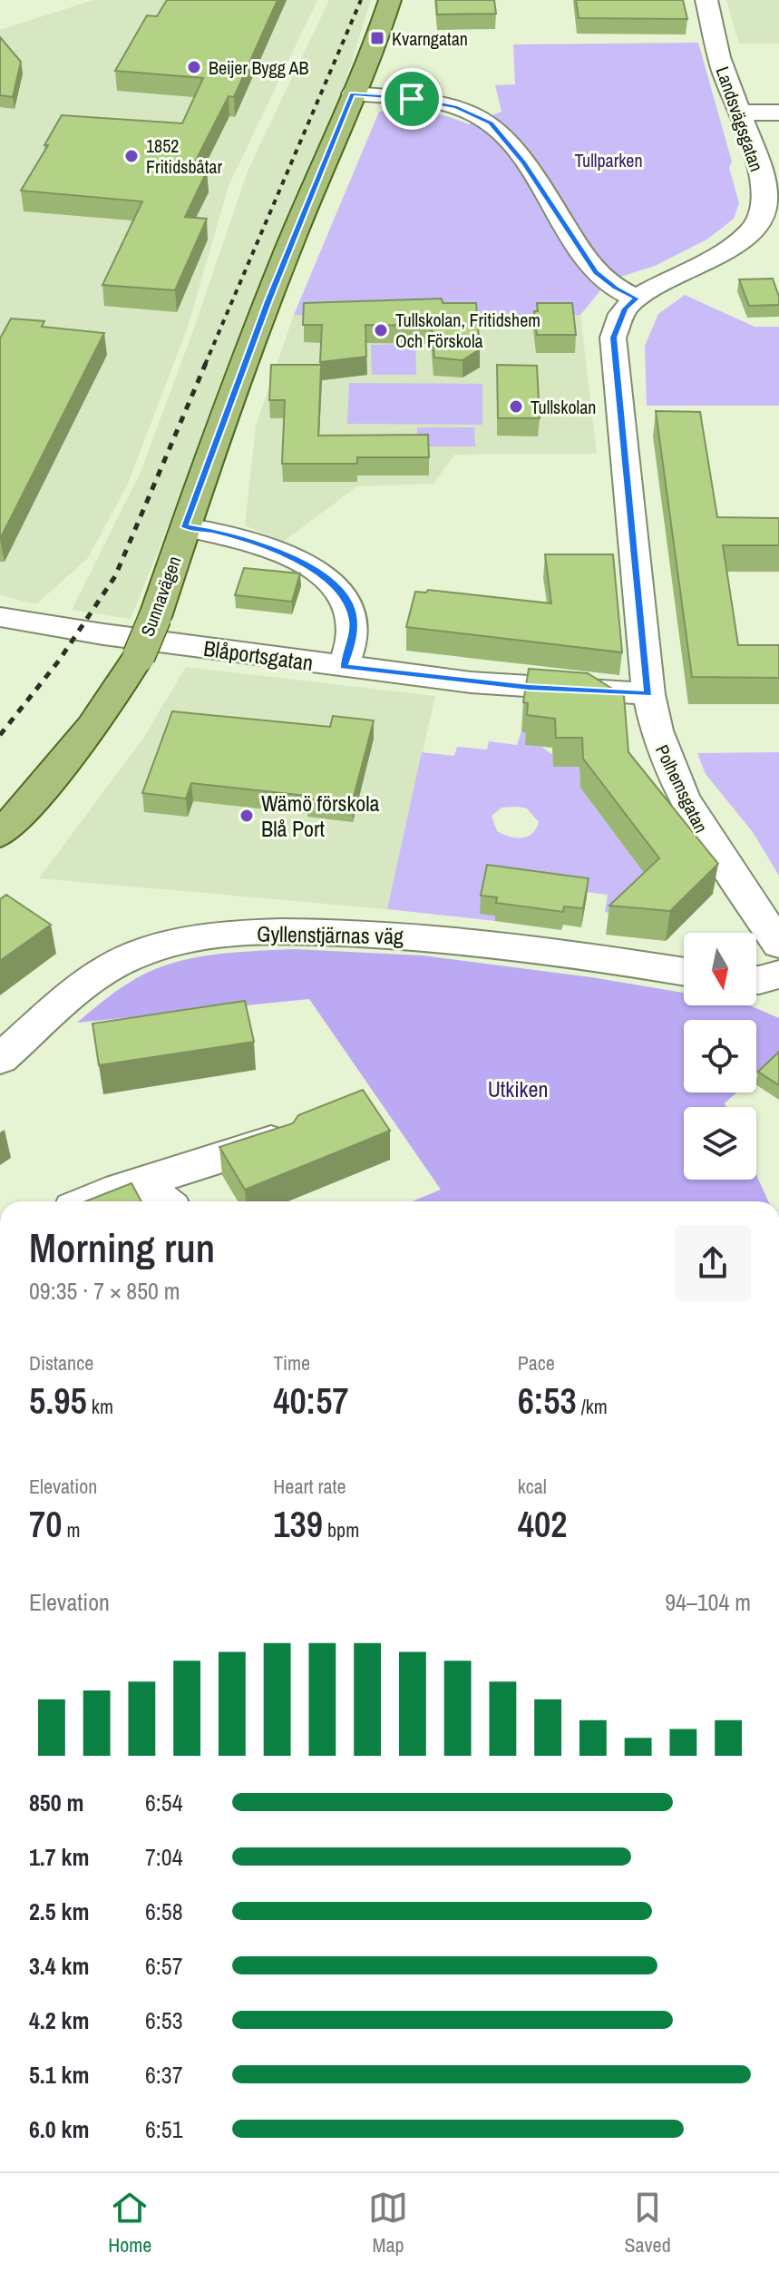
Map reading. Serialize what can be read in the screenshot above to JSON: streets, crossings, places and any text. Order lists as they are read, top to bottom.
{
  "streets": {
    "main road": ["Sunnavägen"],
    "street": [
      "Landsvägsgatan",
      "Blåportsgatan",
      "Polhemsgatan",
      "Gyllenstjärnas väg"
    ]
  },
  "crossings": [
    ["Landsvägsgatan", "Polhemsgatan"],
    ["Blåportsgatan", "Polhemsgatan"]
  ],
  "parks": ["Tullparken", "Utkiken"],
  "places": {
    "transit": ["Kvarngatan"],
    "other": [
      "Beijer Bygg AB",
      "1852 Fritidsbåtar",
      "Tullskolan, Fritidshem Och Förskola",
      "Tullskolan",
      "Wämö förskola Blå Port"
    ]
  },
  "north": "bottom",
  "page": {
    "heading": ["Morning run", "09:35 · 7 × 850 m"],
    "stats": [
      ["Distance", "5.95 km"],
      ["Time", "40:57"],
      ["Pace", "6:53 /km"],
      ["Elevation", "70 m"],
      ["Heart rate", "139 bpm"],
      ["kcal", "402"]
    ],
    "chart": ["Elevation", "94–104 m"],
    "list": [
      {
        "name": "850 m",
        "note": "6:54"
      },
      {
        "name": "1.7 km",
        "note": "7:04"
      },
      {
        "name": "2.5 km",
        "note": "6:58"
      },
      {
        "name": "3.4 km",
        "note": "6:57"
      },
      {
        "name": "4.2 km",
        "note": "6:53"
      },
      {
        "name": "5.1 km",
        "note": "6:37"
      },
      {
        "name": "6.0 km",
        "note": "6:51"
      }
    ],
    "tabs": ["Home", "Map", "Saved"]
  }
}
